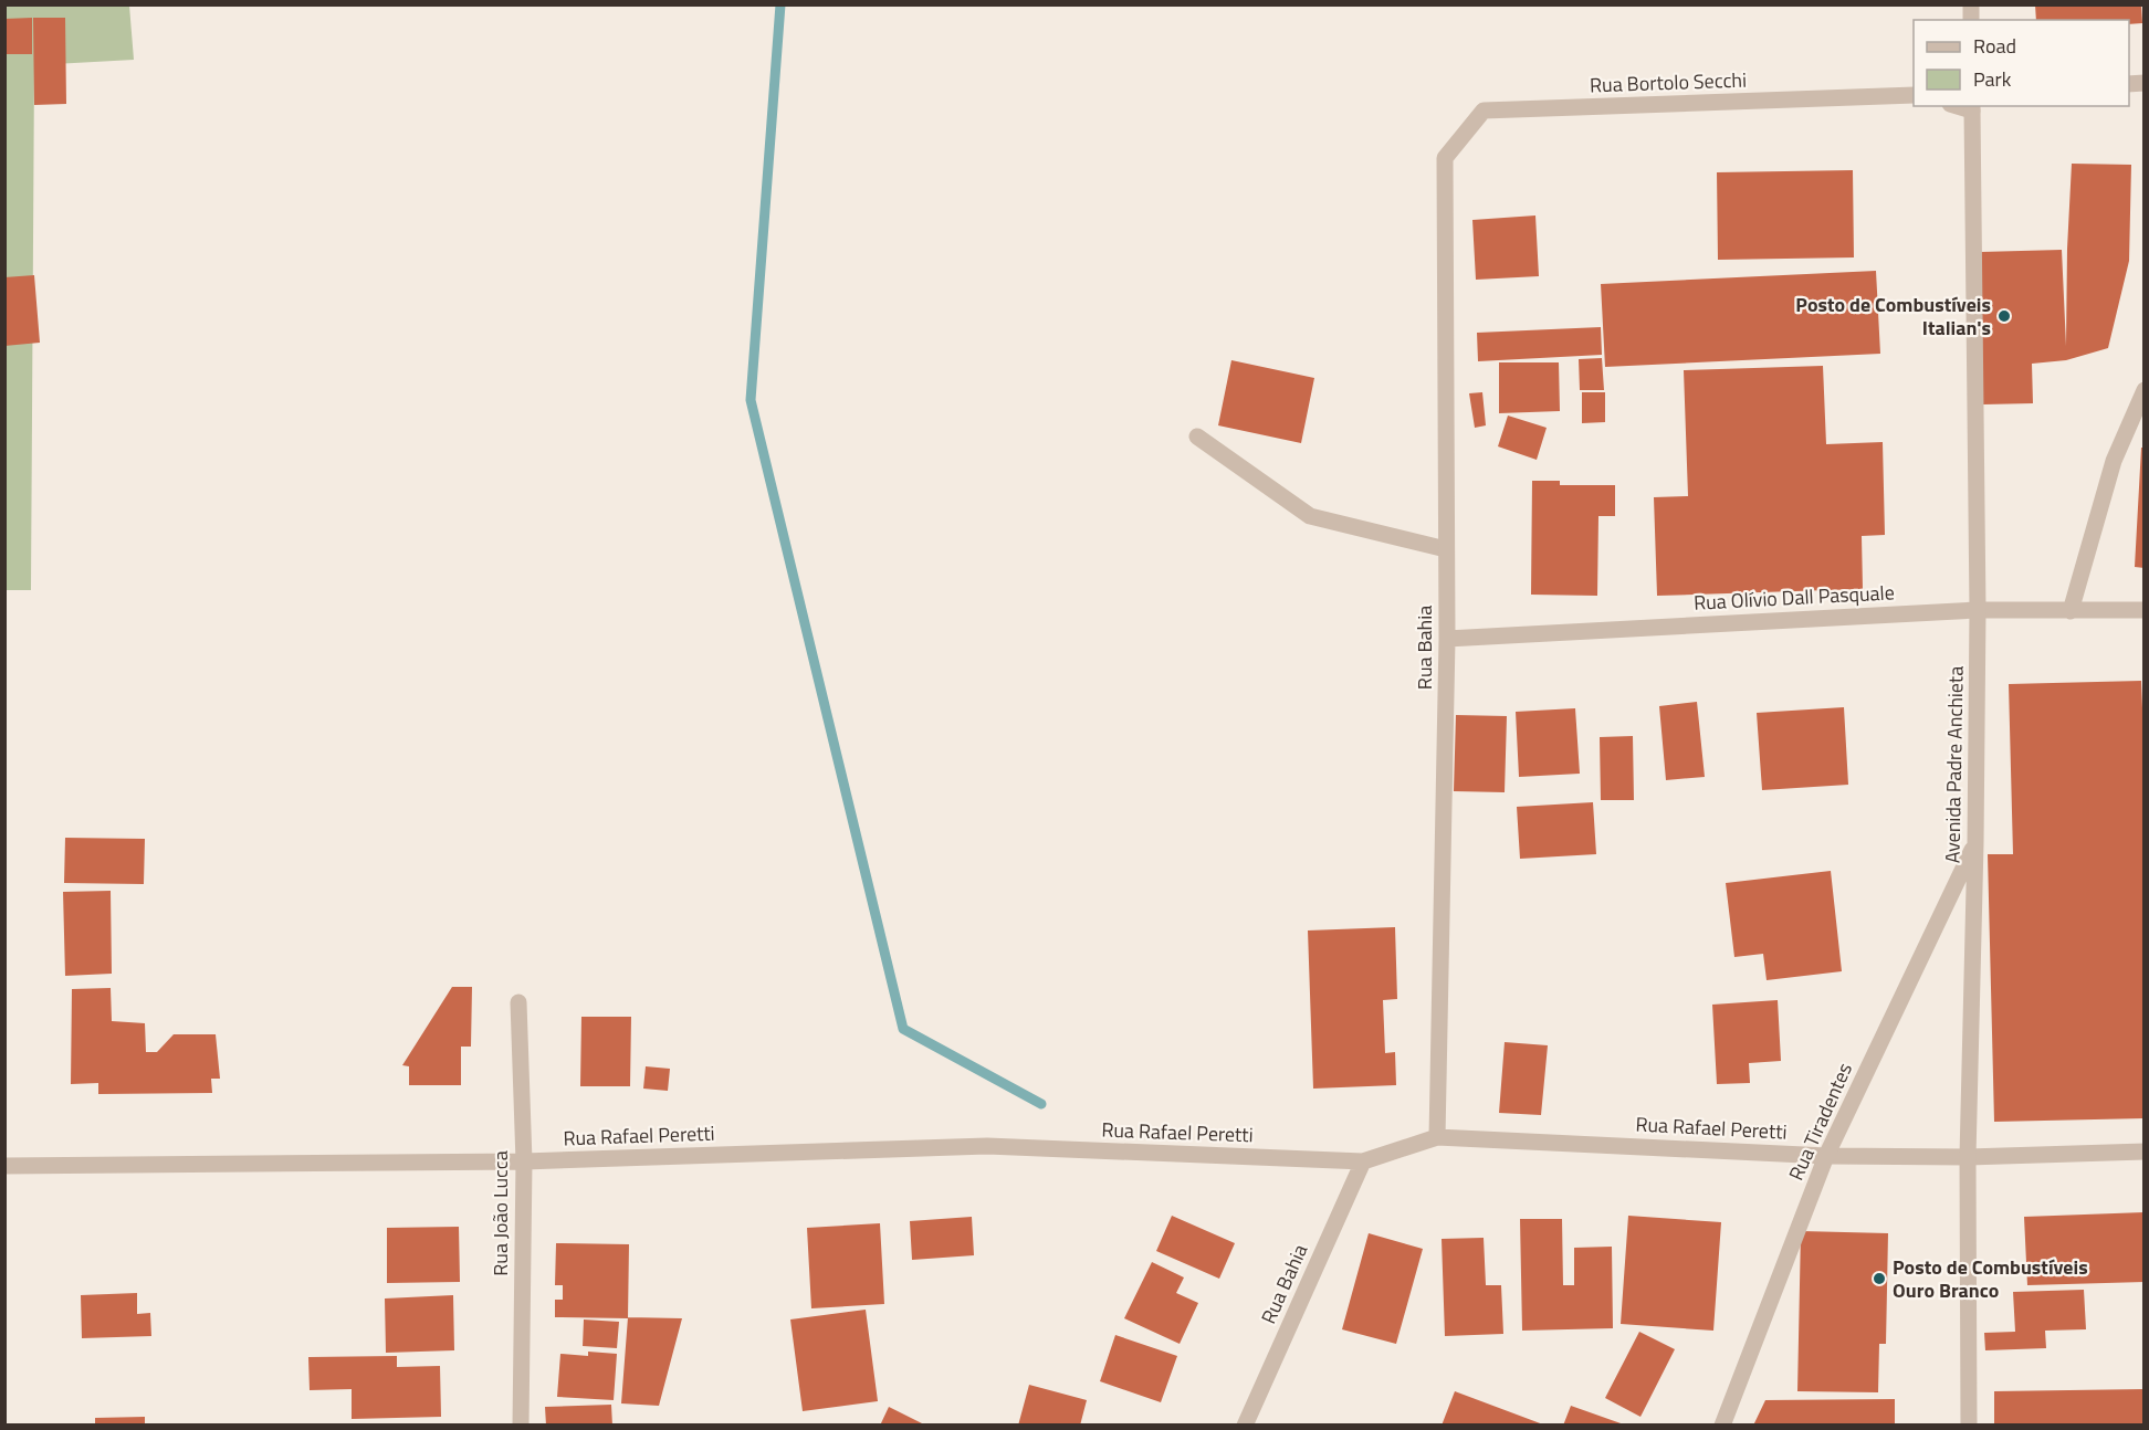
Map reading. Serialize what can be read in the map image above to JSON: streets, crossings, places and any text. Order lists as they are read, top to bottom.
{
  "streets": {
    "street": [
      "Rua Bortolo Secchi",
      "Rua Olívio Dall Pasquale",
      "Rua Bahia",
      "Avenida Padre Anchieta",
      "Rua Tiradentes",
      "Rua Rafael Peretti",
      "Rua João Lucca"
    ]
  },
  "crossings": [
    ["Rua Bortolo Secchi", "Rua Bahia"],
    ["Rua Olívio Dall Pasquale", "Rua Bahia"],
    ["Rua Olívio Dall Pasquale", "Avenida Padre Anchieta"],
    ["Rua Bahia", "Rua Rafael Peretti"],
    ["Avenida Padre Anchieta", "Rua Tiradentes"],
    ["Avenida Padre Anchieta", "Rua Rafael Peretti"],
    ["Rua Tiradentes", "Rua Rafael Peretti"],
    ["Rua Rafael Peretti", "Rua João Lucca"]
  ],
  "places": ["Posto de Combustíveis Italian's", "Posto de Combustíveis Ouro Branco"],
  "legend": ["Road", "Park"]
}
